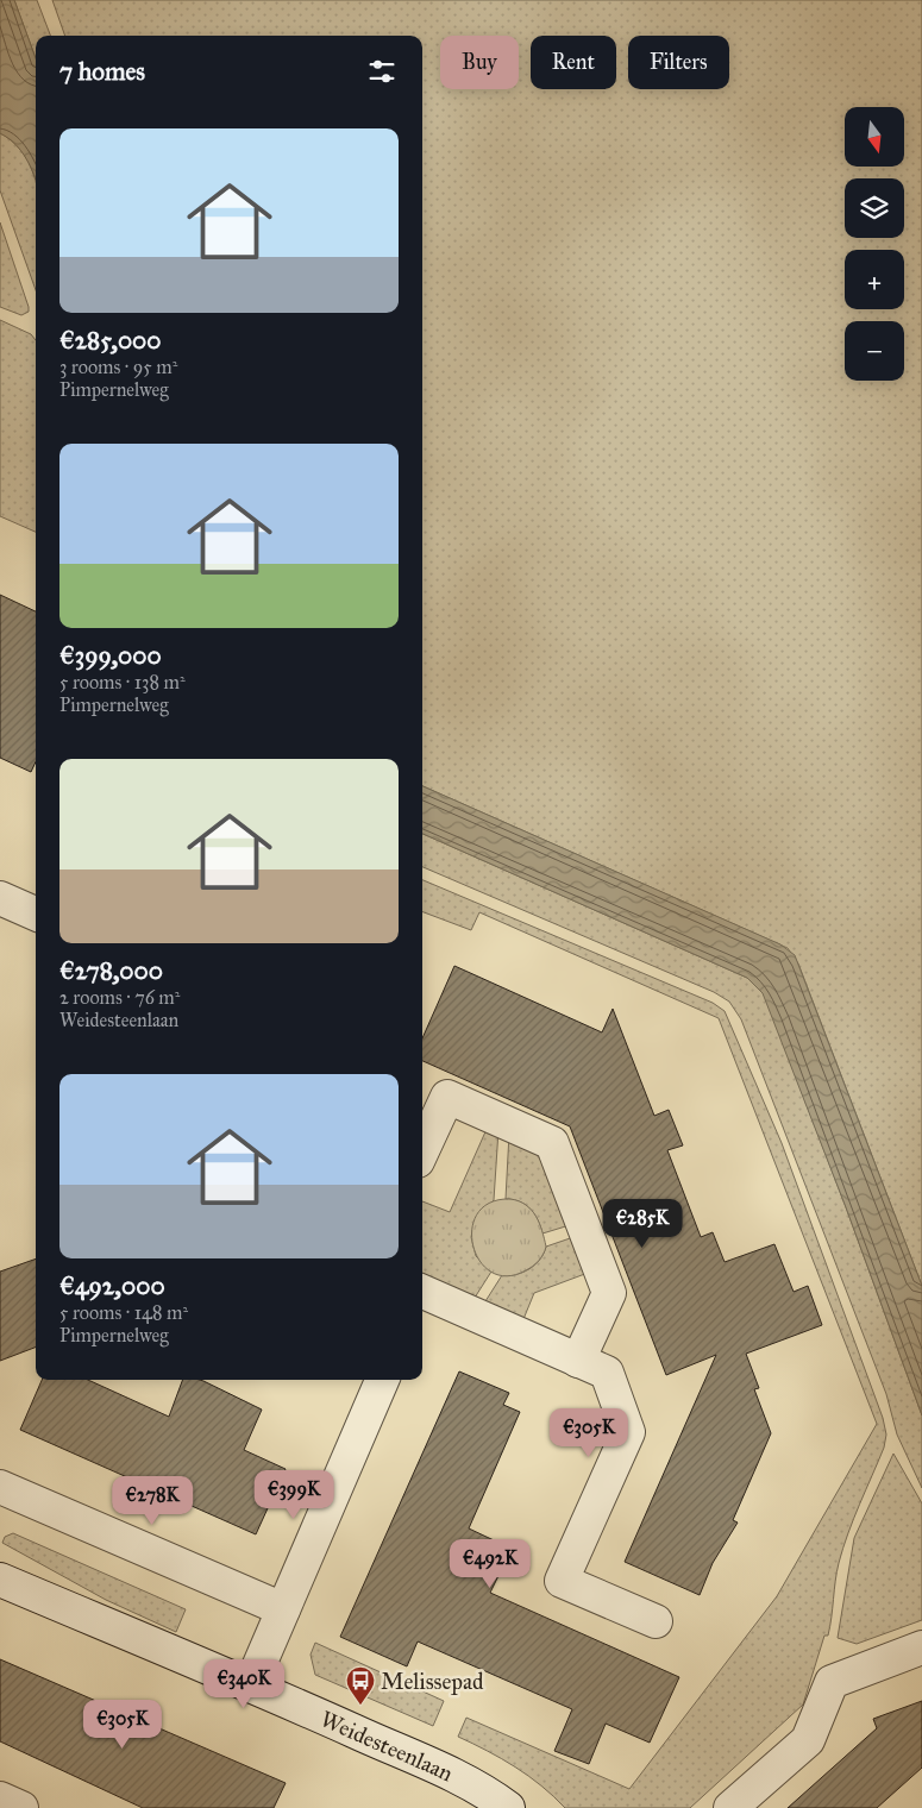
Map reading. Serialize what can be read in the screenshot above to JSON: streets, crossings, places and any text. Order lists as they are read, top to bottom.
{
  "streets": {
    "street": ["Weidesteenlaan"]
  },
  "places": {
    "bus stop": ["Melissepad"]
  },
  "north": "bottom",
  "page": {
    "chip": ["Buy", "Rent", "Filters"],
    "heading": "7 homes",
    "map_buttons": ["+", "−"],
    "list": [
      {
        "name": "€285,000",
        "note": "3 rooms · 95 m² · Pimpernelweg"
      },
      {
        "name": "€399,000",
        "note": "5 rooms · 138 m² · Pimpernelweg"
      },
      {
        "name": "€278,000",
        "note": "2 rooms · 76 m² · Weidesteenlaan"
      },
      {
        "name": "€492,000",
        "note": "5 rooms · 148 m² · Pimpernelweg"
      }
    ],
    "price": [
      "€285K",
      "€305K",
      "€399K",
      "€278K",
      "€492K",
      "€340K",
      "€305K"
    ]
  }
}
